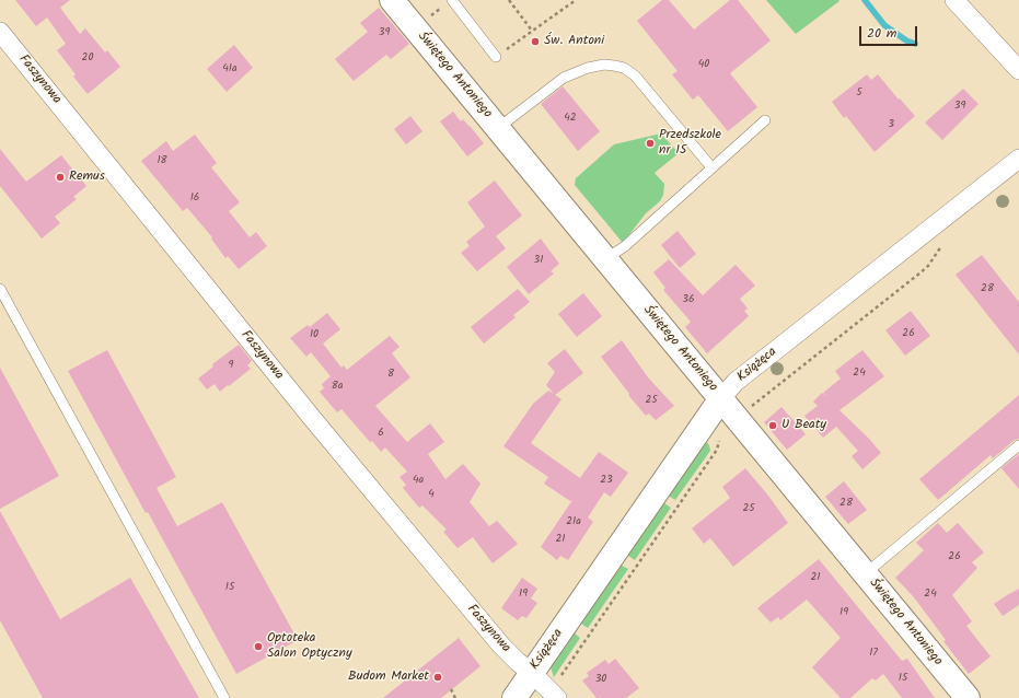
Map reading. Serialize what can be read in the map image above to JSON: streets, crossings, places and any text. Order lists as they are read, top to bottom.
{
  "streets": {
    "street": ["Świętego Antoniego", "Faszynowa", "Książęca"]
  },
  "crossings": [
    ["Świętego Antoniego", "Książęca"],
    ["Faszynowa", "Książęca"]
  ],
  "places": [
    "Św. Antoni",
    "Przedszkole nr 15",
    "Remus",
    "U Beaty",
    "Optoteka Salon Optyczny",
    "Budom Market"
  ],
  "house_numbers": [
    "39",
    "20",
    "40",
    "41a",
    "5",
    "39",
    "42",
    "3",
    "18",
    "16",
    "31",
    "28",
    "36",
    "26",
    "10",
    "9",
    "24",
    "8",
    "8a",
    "25",
    "6",
    "4a",
    "23",
    "4",
    "28",
    "25",
    "21a",
    "21",
    "26",
    "21",
    "15",
    "19",
    "24",
    "19",
    "17",
    "15",
    "30"
  ],
  "scale_bar": "20 m"
}
